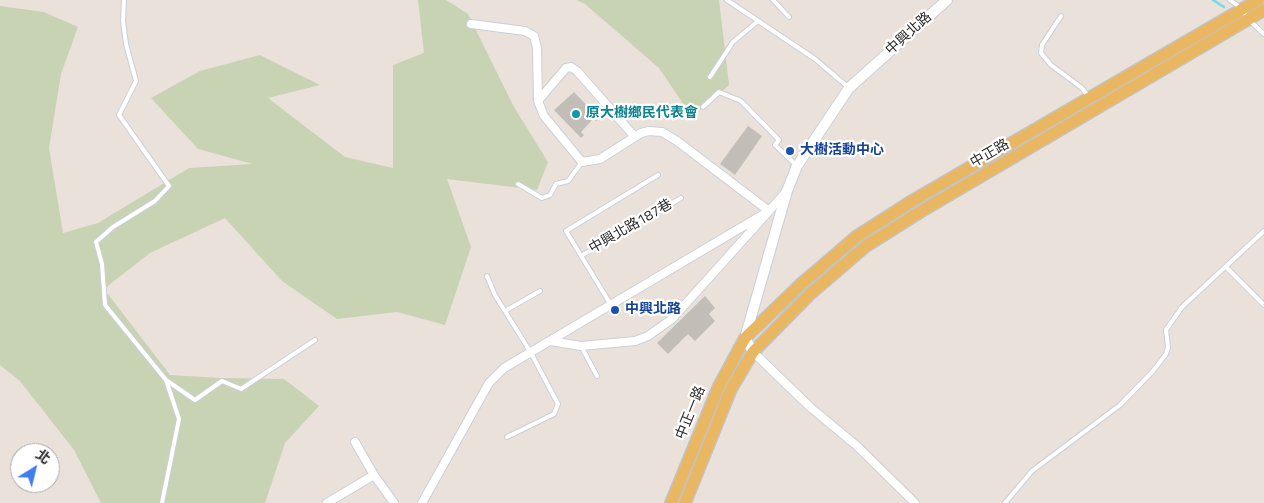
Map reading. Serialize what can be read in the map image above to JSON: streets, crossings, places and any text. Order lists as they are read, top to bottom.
{
  "streets": {
    "main road": ["中正路", "中正一路"],
    "street": ["中興北路"],
    "lane": ["中興北路187巷"]
  },
  "crossings": [
    ["中興北路", "中正路"],
    ["中興北路", "中興北路187巷"],
    ["中興北路", "中正一路"],
    ["中正路", "中正一路"]
  ],
  "places": ["原大樹鄉民代表會", "大樹活動中心", "中興北路"],
  "north": "top right"
}
